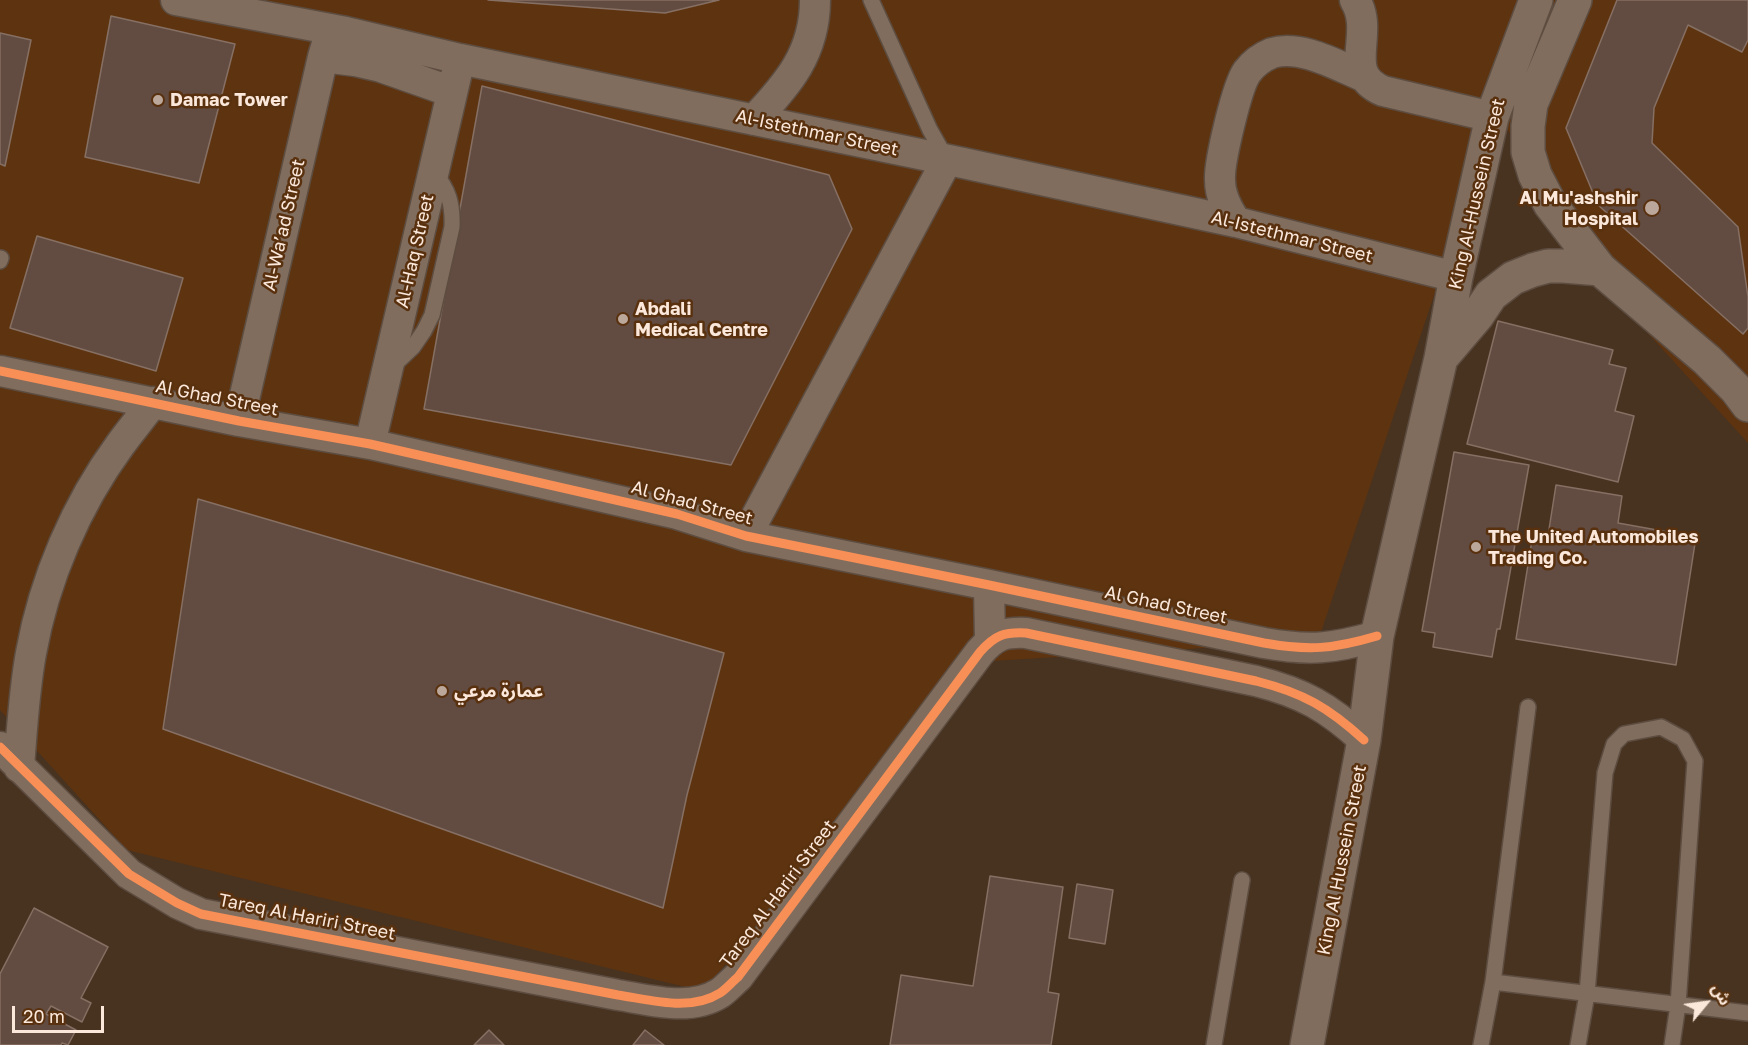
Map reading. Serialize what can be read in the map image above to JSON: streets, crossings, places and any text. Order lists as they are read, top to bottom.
{
  "streets": {
    "main road": ["King Al-Hussein Street", "King Al Hussein Street"],
    "street": [
      "Al-Istethmar Street",
      "Al-Wa’ad Street",
      "Al-Haq Street",
      "Al Ghad Street",
      "Tareq Al Hariri Street"
    ]
  },
  "crossings": [
    ["Al-Istethmar Street", "King Al-Hussein Street"],
    ["Al-Istethmar Street", "Al-Wa’ad Street"],
    ["Al-Istethmar Street", "Al-Haq Street"],
    ["King Al-Hussein Street", "King Al Hussein Street"],
    ["Al-Wa’ad Street", "Al Ghad Street"],
    ["Al-Haq Street", "Al Ghad Street"],
    ["Al Ghad Street", "King Al Hussein Street"]
  ],
  "places": [
    "Damac Tower",
    "Al Mu'ashshir Hospital",
    "Abdali Medical Centre",
    "The United Automobiles Trading Co.",
    "عمارة مرعي"
  ],
  "scale_bar": "20 m",
  "north": "top right"
}
